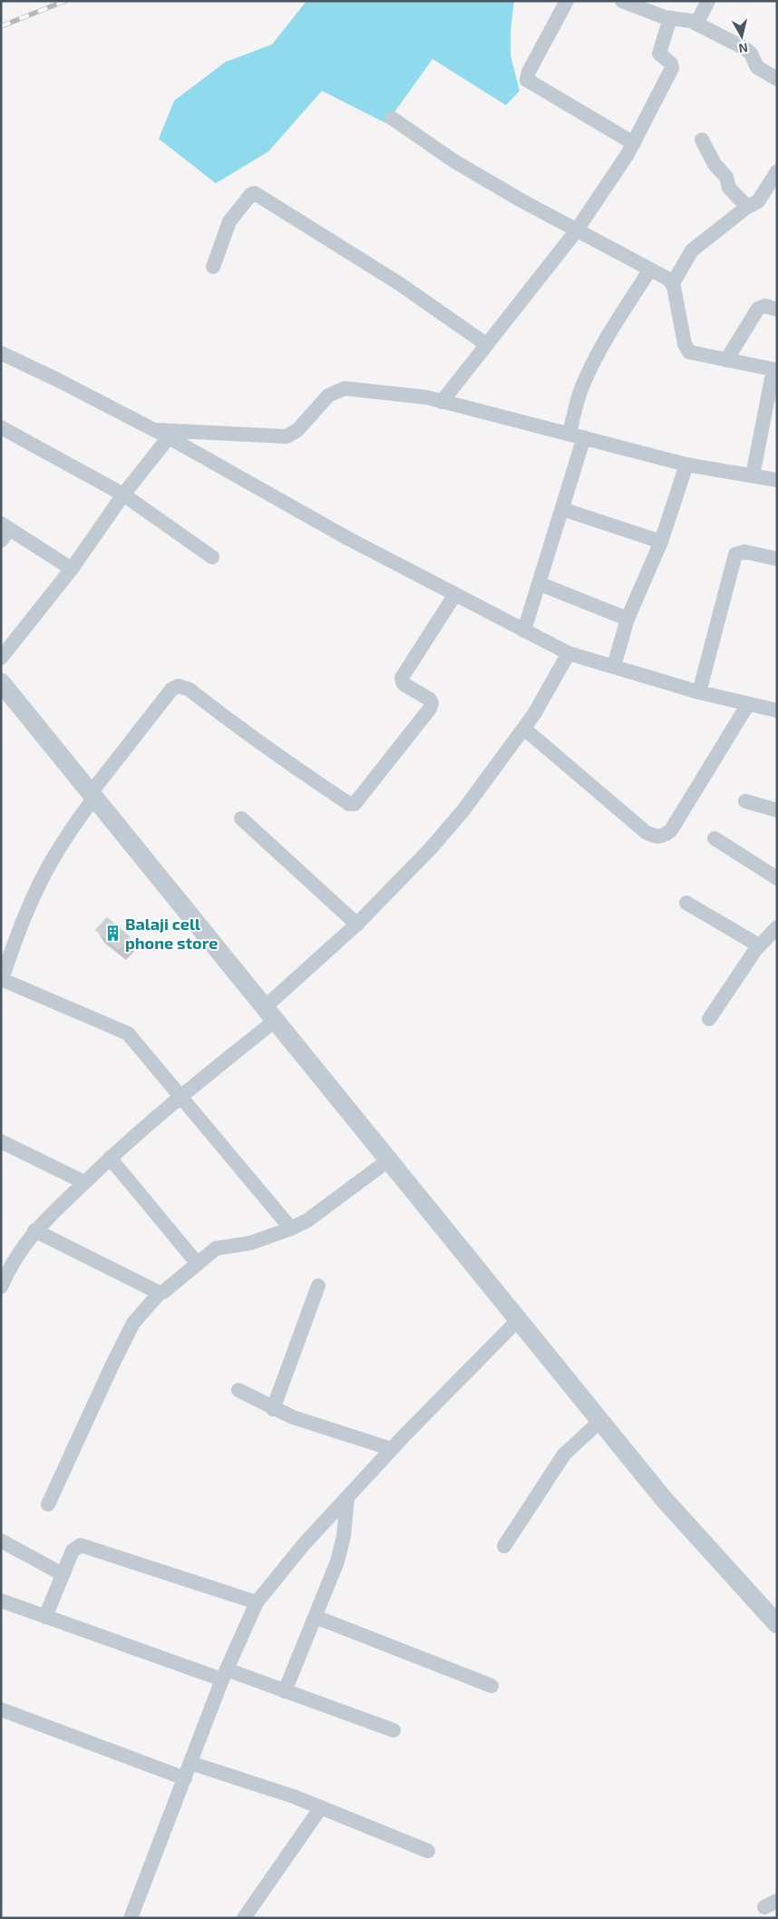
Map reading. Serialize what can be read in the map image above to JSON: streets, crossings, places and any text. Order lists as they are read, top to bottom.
{
  "places": {
    "building": ["Balaji cell phone store"]
  },
  "north": "bottom"
}
